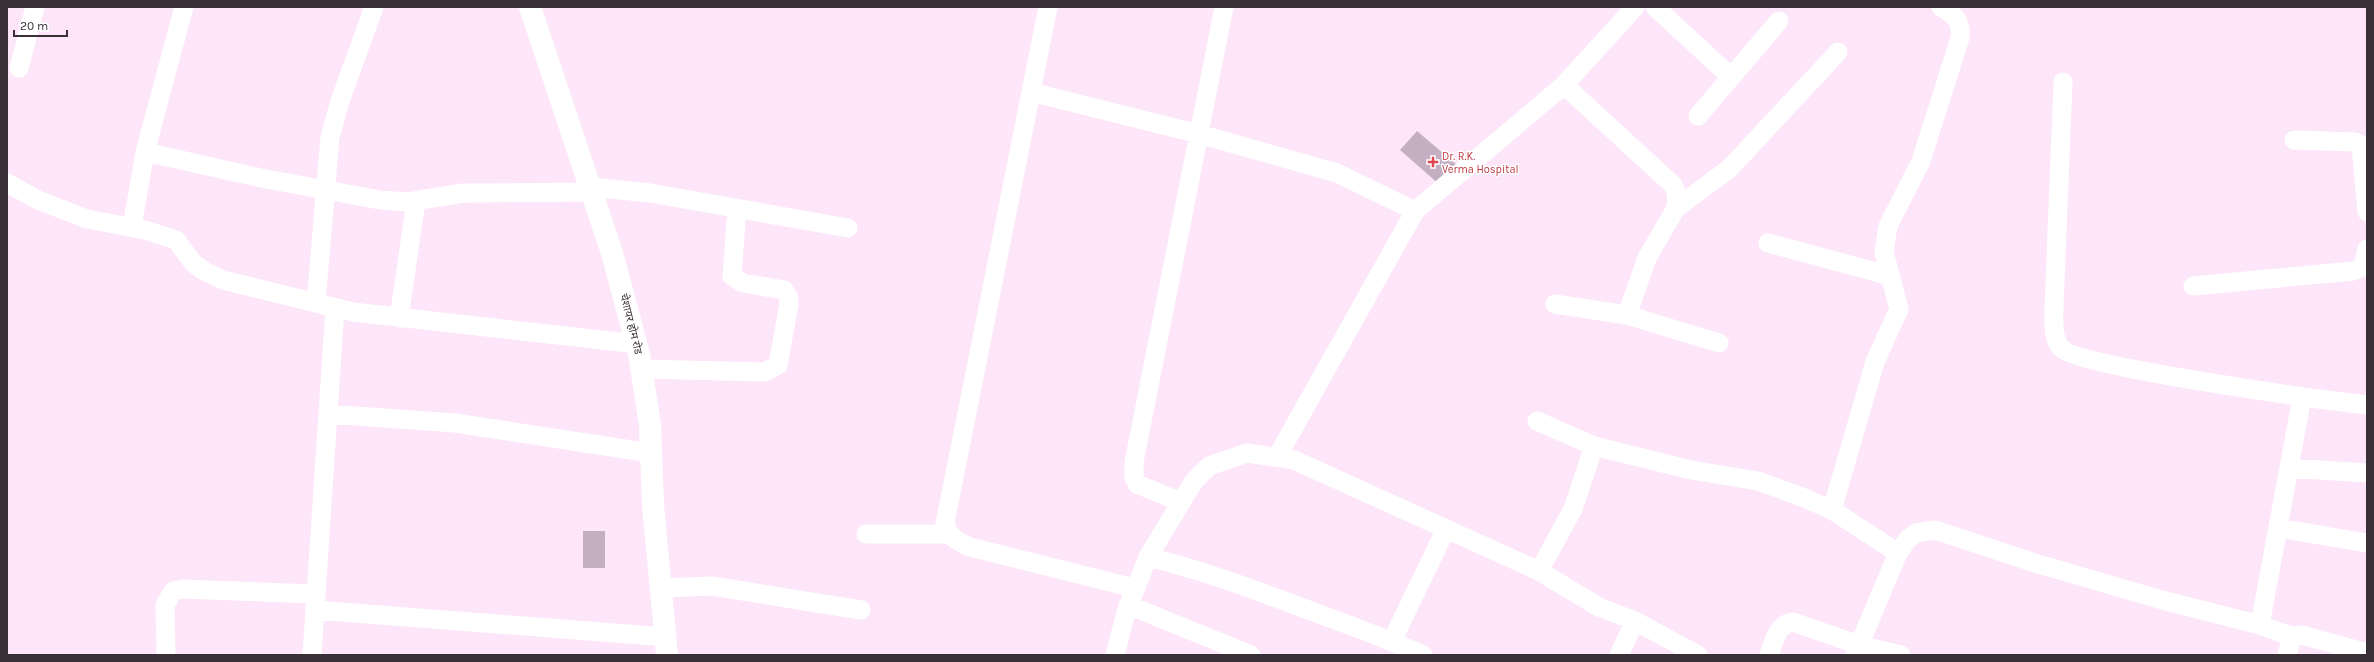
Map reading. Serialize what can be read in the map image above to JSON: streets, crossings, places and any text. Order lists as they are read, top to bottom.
{
  "streets": {
    "street": ["चेशायर होम रोड"]
  },
  "places": {
    "health": ["Dr. R.K. Verma Hospital"]
  },
  "scale_bar": "20 m"
}
